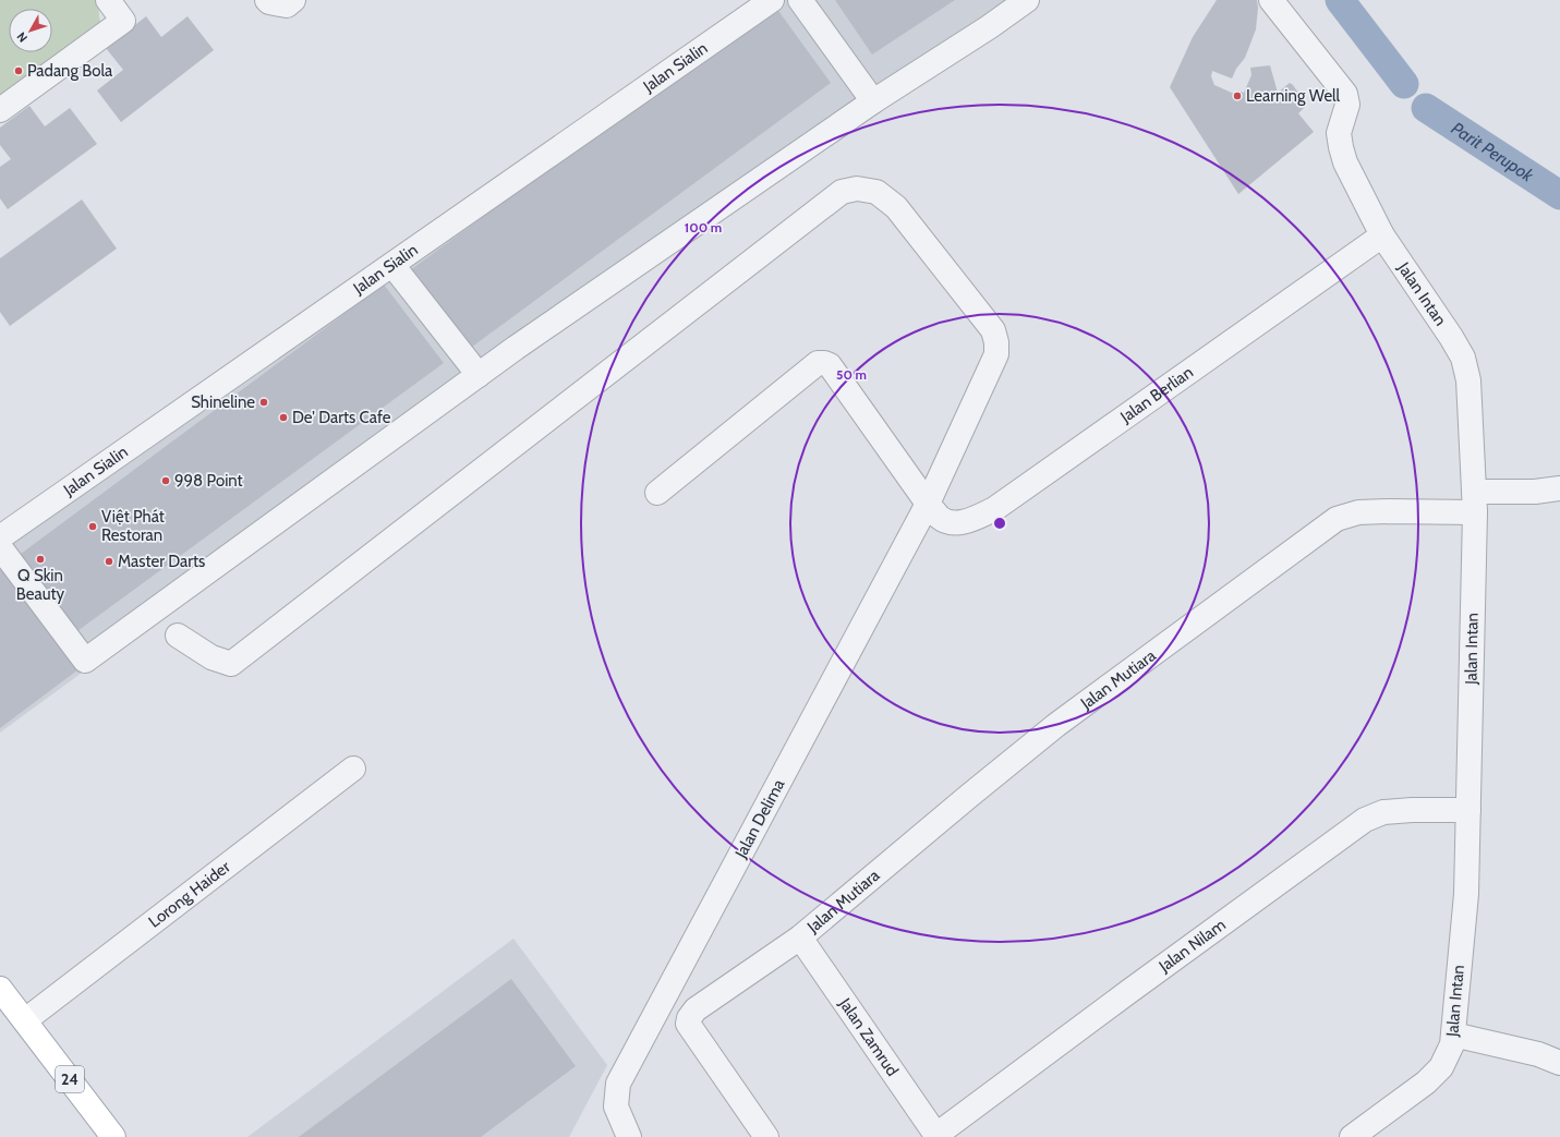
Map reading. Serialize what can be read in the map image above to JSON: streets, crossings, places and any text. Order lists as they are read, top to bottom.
{
  "streets": {
    "main road": ["24"],
    "street": [
      "Jalan Sialin",
      "Jalan Intan",
      "Jalan Berlian",
      "Jalan Mutiara",
      "Jalan Delima",
      "Lorong Haider",
      "Jalan Nilam",
      "Jalan Zamrud"
    ]
  },
  "crossings": [
    ["Jalan Intan", "Jalan Berlian"],
    ["Jalan Intan", "Jalan Mutiara"],
    ["Jalan Intan", "Jalan Nilam"],
    ["Jalan Berlian", "Jalan Delima"],
    ["Jalan Mutiara", "Jalan Zamrud"],
    ["Lorong Haider", "24"],
    ["Jalan Nilam", "Jalan Zamrud"]
  ],
  "water": ["Parit Perupok"],
  "places": [
    "Padang Bola",
    "Learning Well",
    "Shineline",
    "De' Darts Cafe",
    "998 Point",
    "Việt Phát Restoran",
    "Q Skin Beauty",
    "Master Darts"
  ],
  "north": "bottom left",
  "rings": ["100 m", "50 m"]
}
